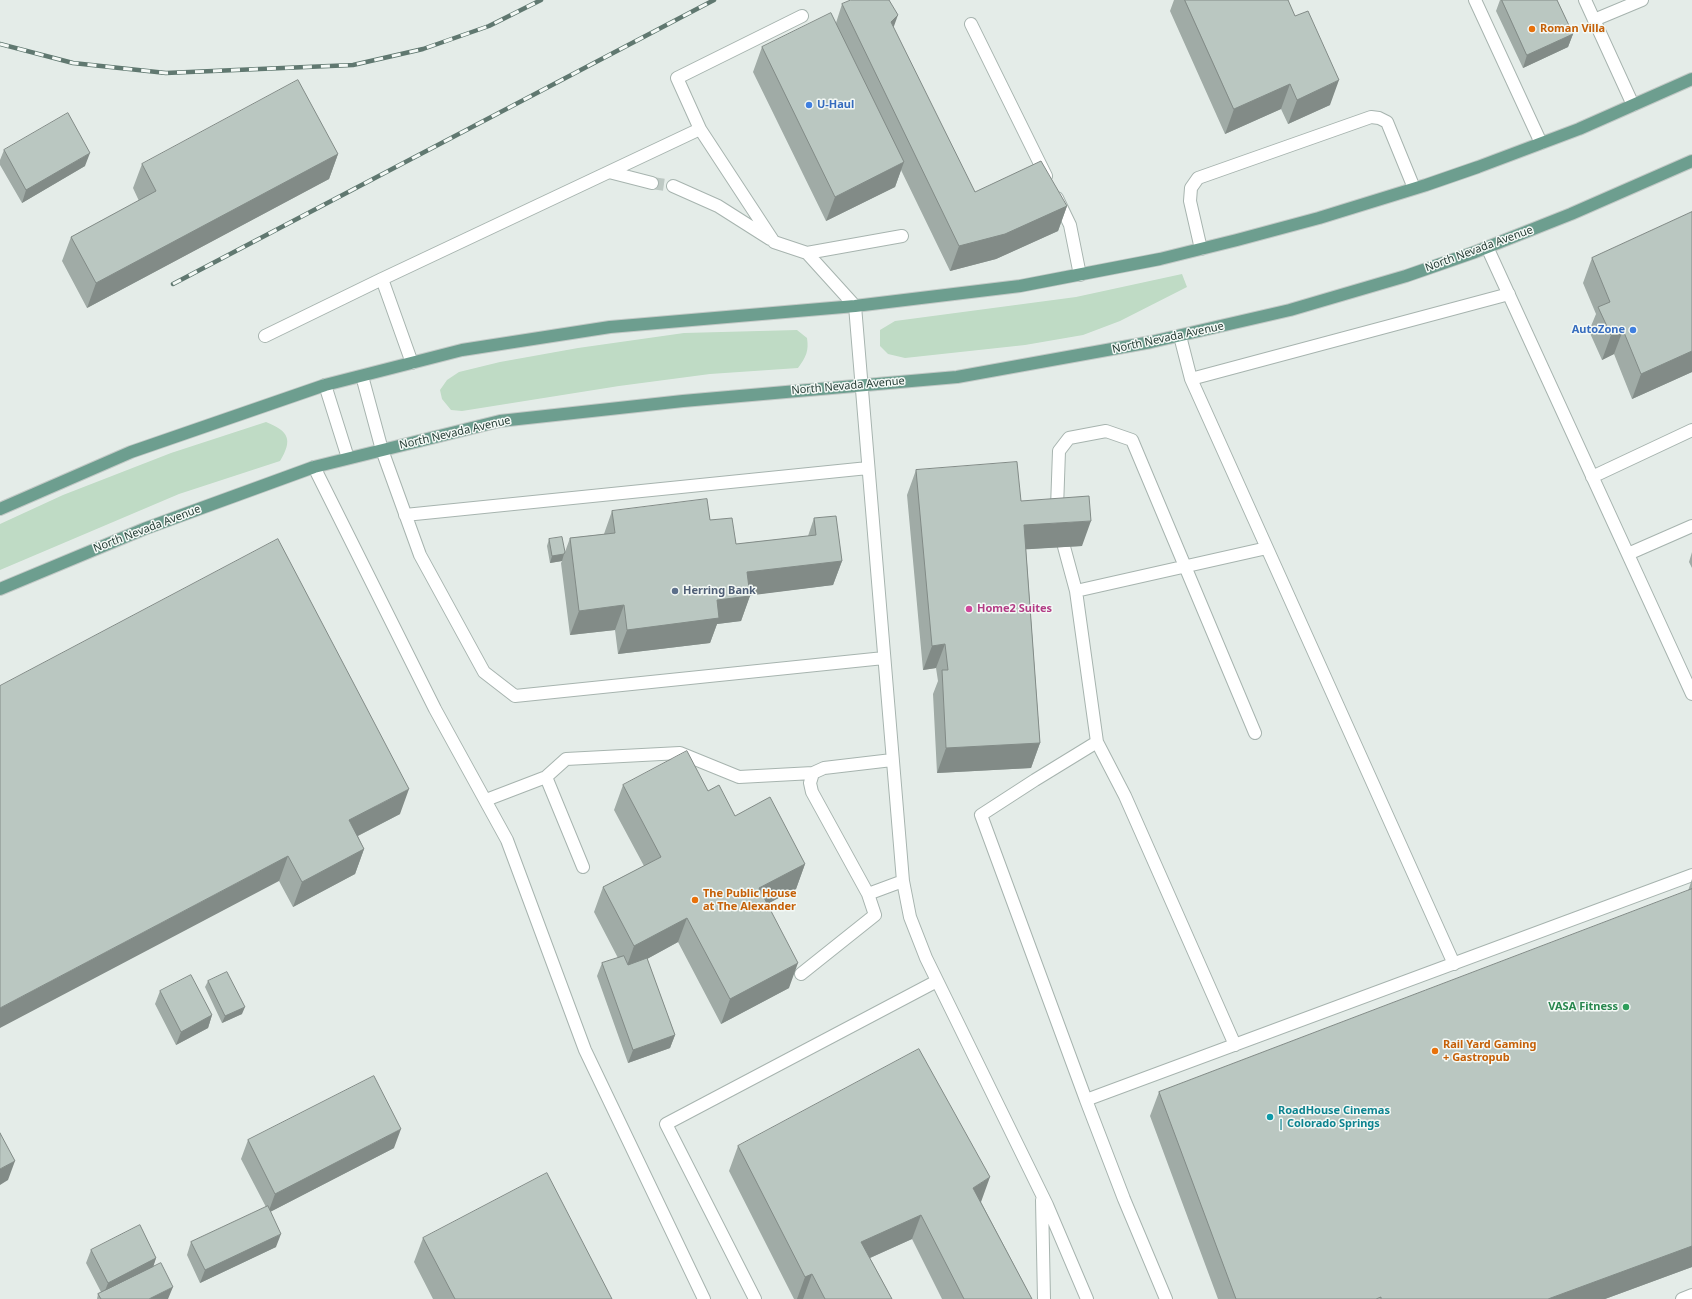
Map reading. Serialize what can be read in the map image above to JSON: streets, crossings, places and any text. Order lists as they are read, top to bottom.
{
  "streets": {
    "main road": ["North Nevada Avenue"]
  },
  "places": [
    "Roman Villa",
    "U-Haul",
    "AutoZone",
    "Herring Bank",
    "Home2 Suites",
    "The Public House at The Alexander",
    "VASA Fitness",
    "Rail Yard Gaming + Gastropub",
    "RoadHouse Cinemas | Colorado Springs"
  ]
}
